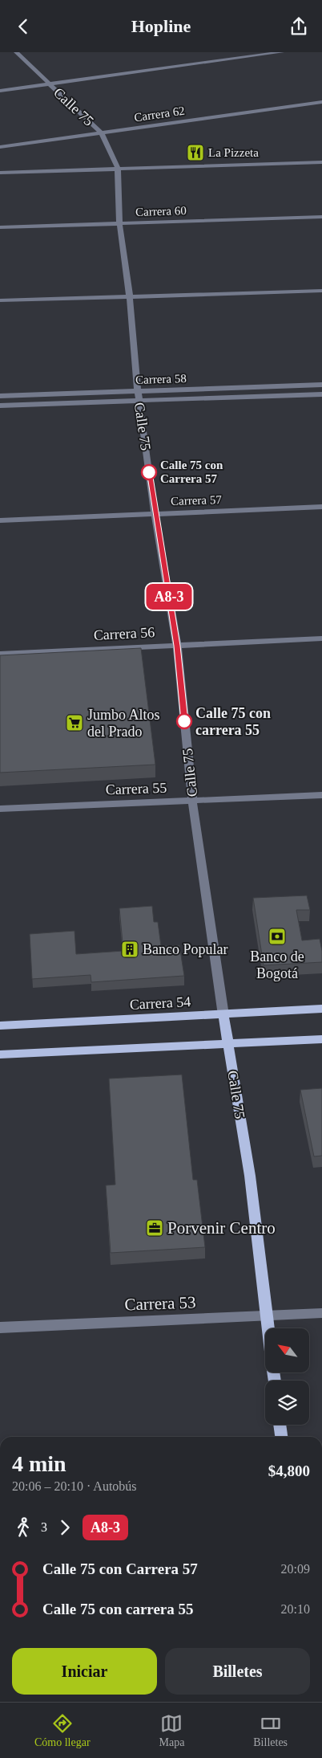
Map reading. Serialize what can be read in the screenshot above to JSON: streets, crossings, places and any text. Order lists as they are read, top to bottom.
{
  "streets": {
    "main road": ["Calle 75", "Carrera 54"],
    "street": [
      "Carrera 62",
      "Carrera 60",
      "Carrera 58",
      "Carrera 57",
      "Carrera 56",
      "Carrera 55",
      "Carrera 53"
    ]
  },
  "crossings": [
    ["Calle 75", "Carrera 62"],
    ["Calle 75", "Carrera 60"],
    ["Calle 75", "Carrera 58"],
    ["Calle 75", "Carrera 57"],
    ["Calle 75", "Carrera 56"],
    ["Calle 75", "Carrera 55"],
    ["Calle 75", "Carrera 54"],
    ["Calle 75", "Carrera 53"]
  ],
  "places": {
    "restaurant": ["La Pizzeta"],
    "other": ["Calle 75 con Carrera 57", "Calle 75 con carrera 55"],
    "supermarket": ["Jumbo Altos del Prado"],
    "bank": ["Banco de Bogotá"],
    "building": ["Banco Popular"],
    "office": ["Porvenir Centro"]
  },
  "lines": ["bus line A8-3"],
  "north": "top left",
  "page": {
    "header": "Hopline",
    "on_map": "A8-3",
    "heading": ["4 min", "20:06 – 20:10 · Autobús", "$4,800"],
    "legs": ["3", "A8-3"],
    "list": [
      {
        "name": "Calle 75 con Carrera 57",
        "value": "20:09"
      },
      {
        "name": "Calle 75 con carrera 55",
        "value": "20:10"
      }
    ],
    "buttons": ["Iniciar", "Billetes"],
    "tabs": ["Cómo llegar", "Mapa", "Billetes"]
  }
}
